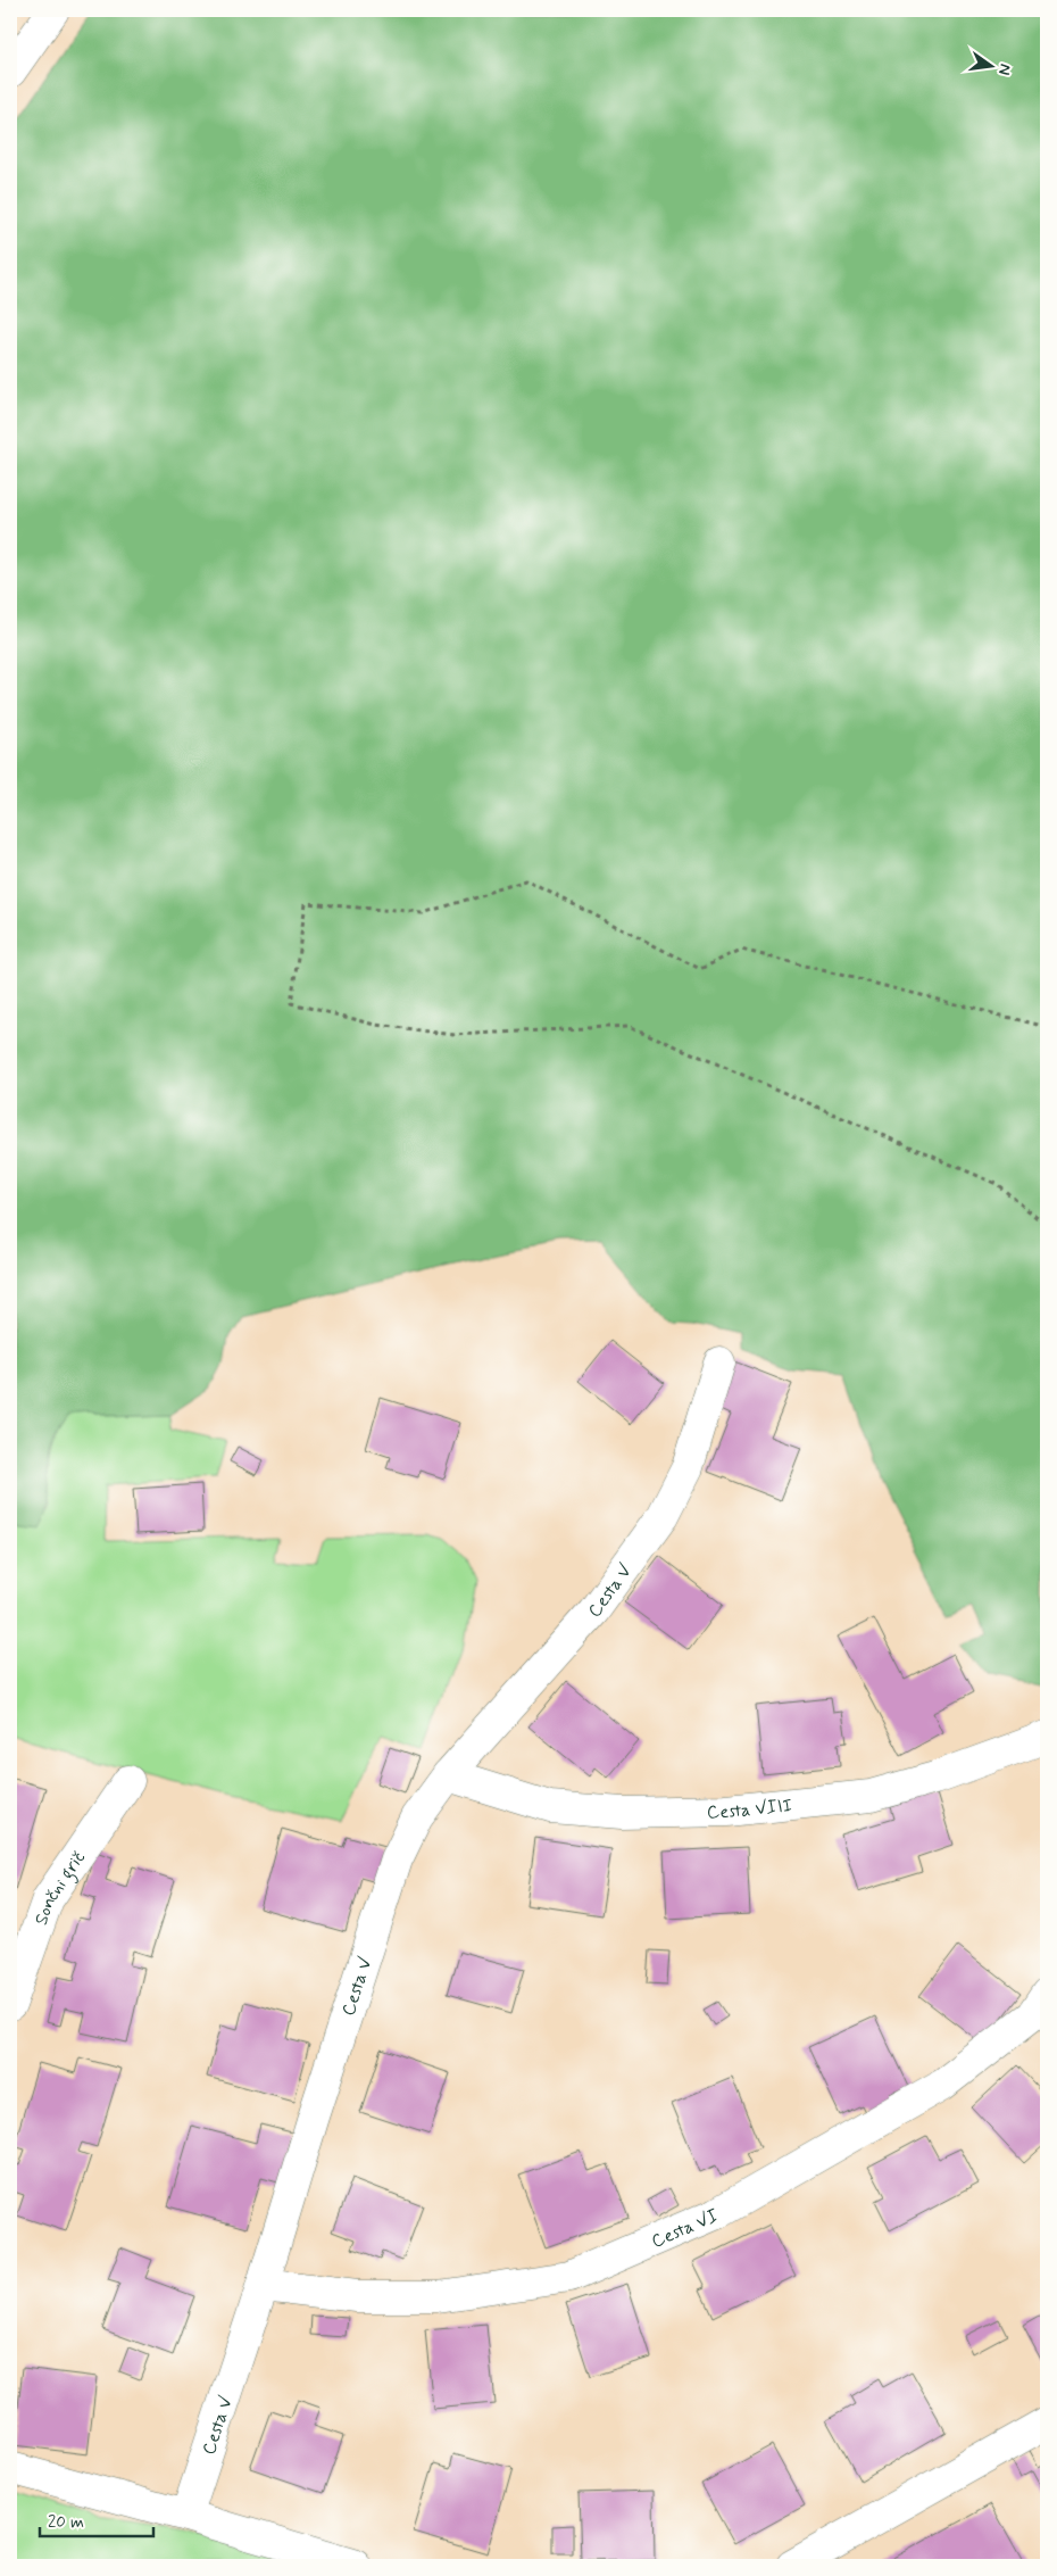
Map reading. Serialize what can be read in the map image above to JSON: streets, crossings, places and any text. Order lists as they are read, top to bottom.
{
  "streets": {
    "street": [
      "Cesta V",
      "Cesta VIII",
      "Sončni grič",
      "Cesta VI"
    ]
  },
  "crossings": [
    ["Cesta V", "Cesta VIII"],
    ["Cesta V", "Cesta VI"]
  ],
  "scale_bar": "20 m",
  "north": "right"
}
